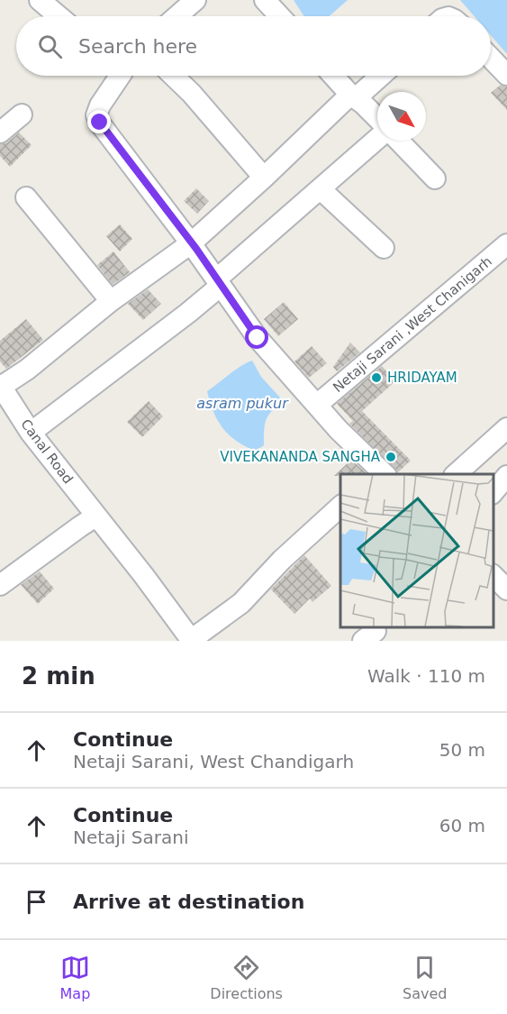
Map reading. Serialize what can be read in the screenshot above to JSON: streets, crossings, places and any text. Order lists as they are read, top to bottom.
{
  "streets": {
    "street": ["Netaji Sarani ,West Chanigarh", "Canal Road"]
  },
  "water": ["asram pukur"],
  "places": ["HRIDAYAM", "VIVEKANANDA SANGHA"],
  "north": "bottom right",
  "page": {
    "search": "Search here",
    "heading": ["2 min", "Walk · 110 m"],
    "list": [
      ["Continue", "Netaji Sarani, West Chandigarh", "50 m"],
      ["Continue", "Netaji Sarani", "60 m"],
      "Arrive at destination"
    ],
    "nav": ["Map", "Directions", "Saved"]
  }
}
